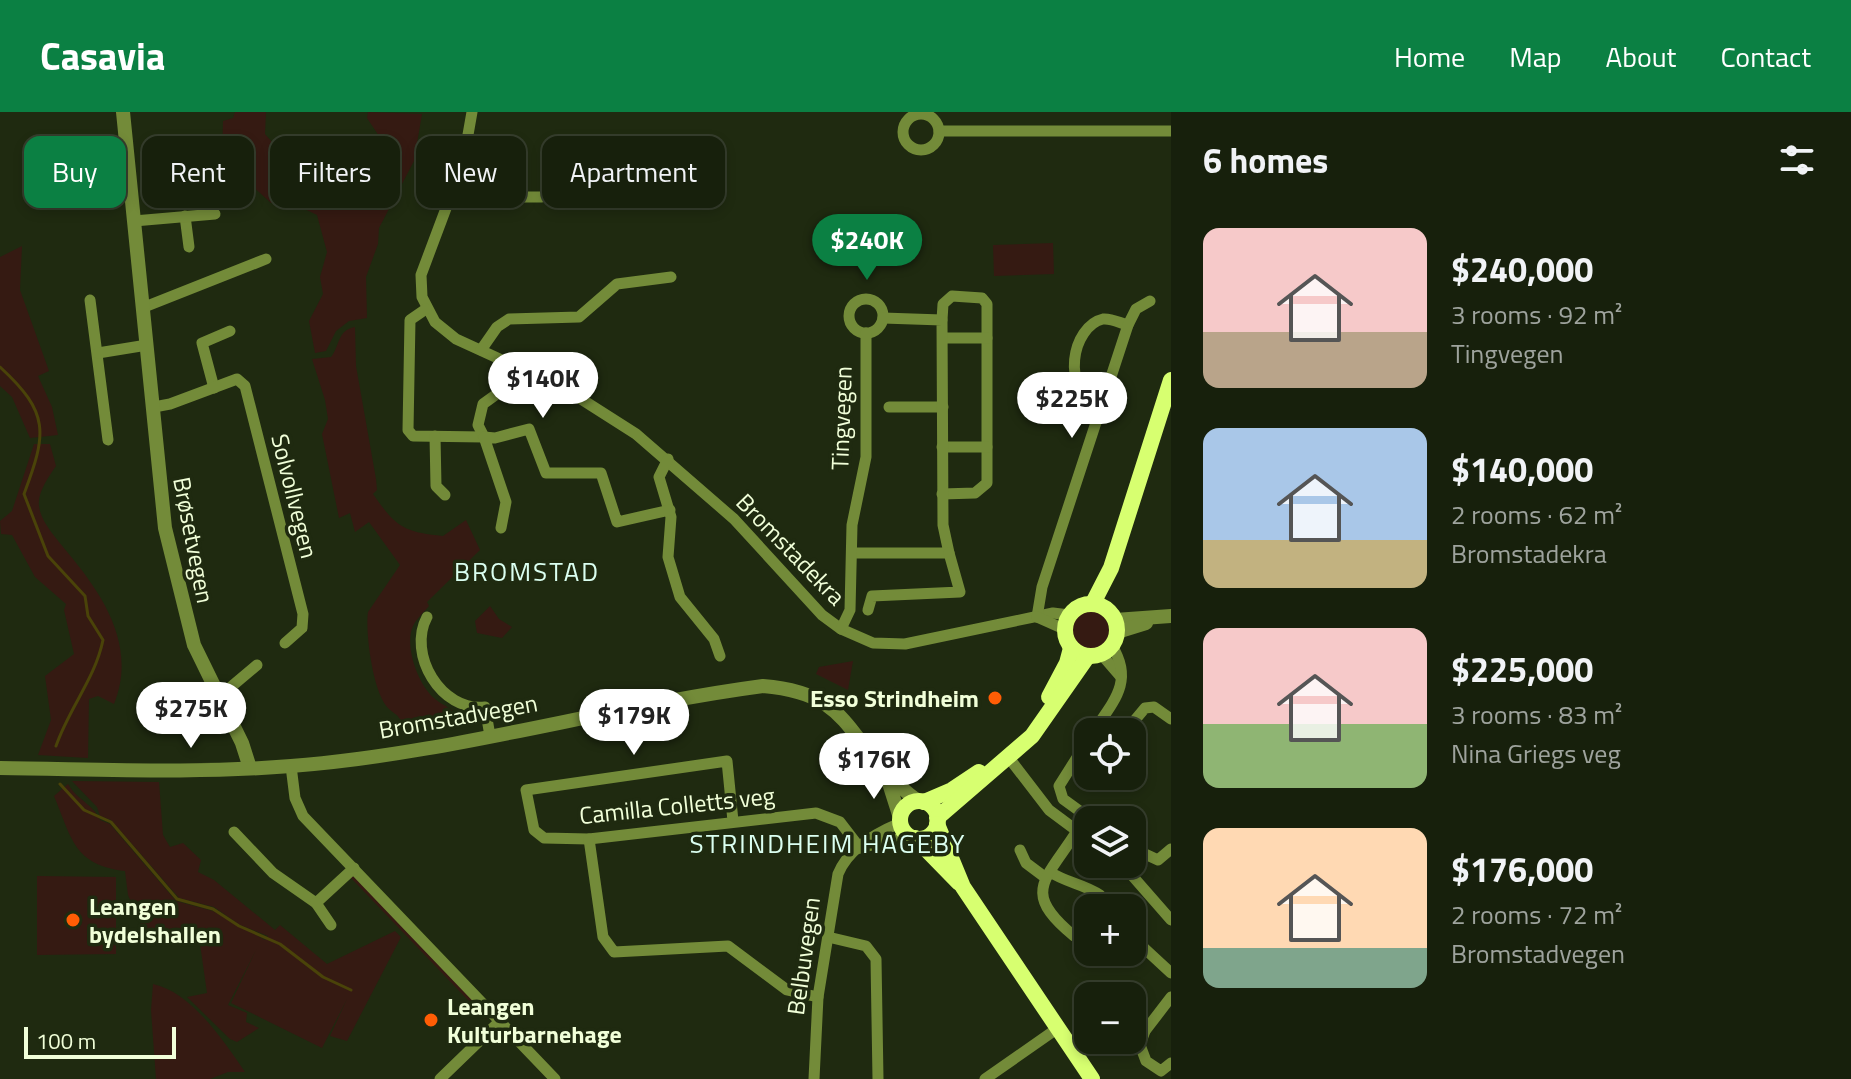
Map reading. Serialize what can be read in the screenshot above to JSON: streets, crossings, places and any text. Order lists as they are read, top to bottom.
{
  "streets": {
    "main road": ["Bromstadvegen"],
    "street": [
      "Tingvegen",
      "Solvollvegen",
      "Brøsetvegen",
      "Bromstadekra",
      "Camilla Colletts veg",
      "Belbuvegen"
    ]
  },
  "crossings": [
    ["Tingvegen", "Bromstadekra"],
    ["Solvollvegen", "Brøsetvegen"],
    ["Brøsetvegen", "Bromstadvegen"],
    ["Bromstadvegen", "Belbuvegen"],
    ["Camilla Colletts veg", "Belbuvegen"]
  ],
  "districts": ["BROMSTAD", "STRINDHEIM HAGEBY"],
  "places": ["Esso Strindheim", "Leangen bydelshallen", "Leangen Kulturbarnehage"],
  "scale_bar": "100 m",
  "page": {
    "header": "Casavia",
    "nav": [
      "Home",
      "Map",
      "About",
      "Contact"
    ],
    "heading": "6 homes",
    "chip": [
      "Buy",
      "Rent",
      "Filters",
      "New",
      "Apartment"
    ],
    "list": [
      {
        "name": "$240,000",
        "note": "3 rooms · 92 m² · Tingvegen"
      },
      {
        "name": "$140,000",
        "note": "2 rooms · 62 m² · Bromstadekra"
      },
      {
        "name": "$225,000",
        "note": "3 rooms · 83 m² · Nina Griegs veg"
      },
      {
        "name": "$176,000",
        "note": "2 rooms · 72 m² · Bromstadvegen"
      }
    ],
    "price": [
      "$240K",
      "$140K",
      "$225K",
      "$275K",
      "$179K",
      "$176K"
    ],
    "map_buttons": ["+", "−"],
    "scale": "100 m"
  }
}
